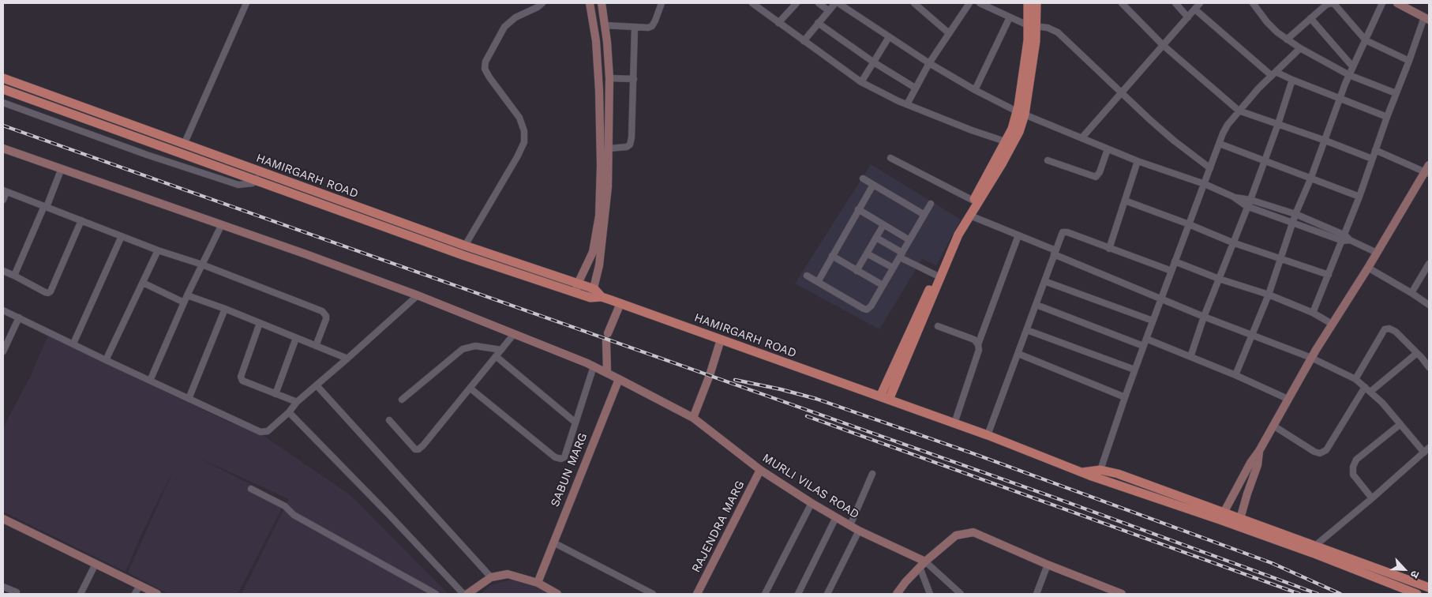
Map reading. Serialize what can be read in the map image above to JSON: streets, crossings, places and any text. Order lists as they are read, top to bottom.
{
  "streets": {
    "main road": ["HAMIRGARH ROAD"],
    "street": ["SABUN MARG", "MURLI VILAS ROAD", "RAJENDRA MARG"]
  },
  "crossings": [
    ["SABUN MARG", "MURLI VILAS ROAD"],
    ["MURLI VILAS ROAD", "RAJENDRA MARG"]
  ],
  "north": "bottom right"
}
